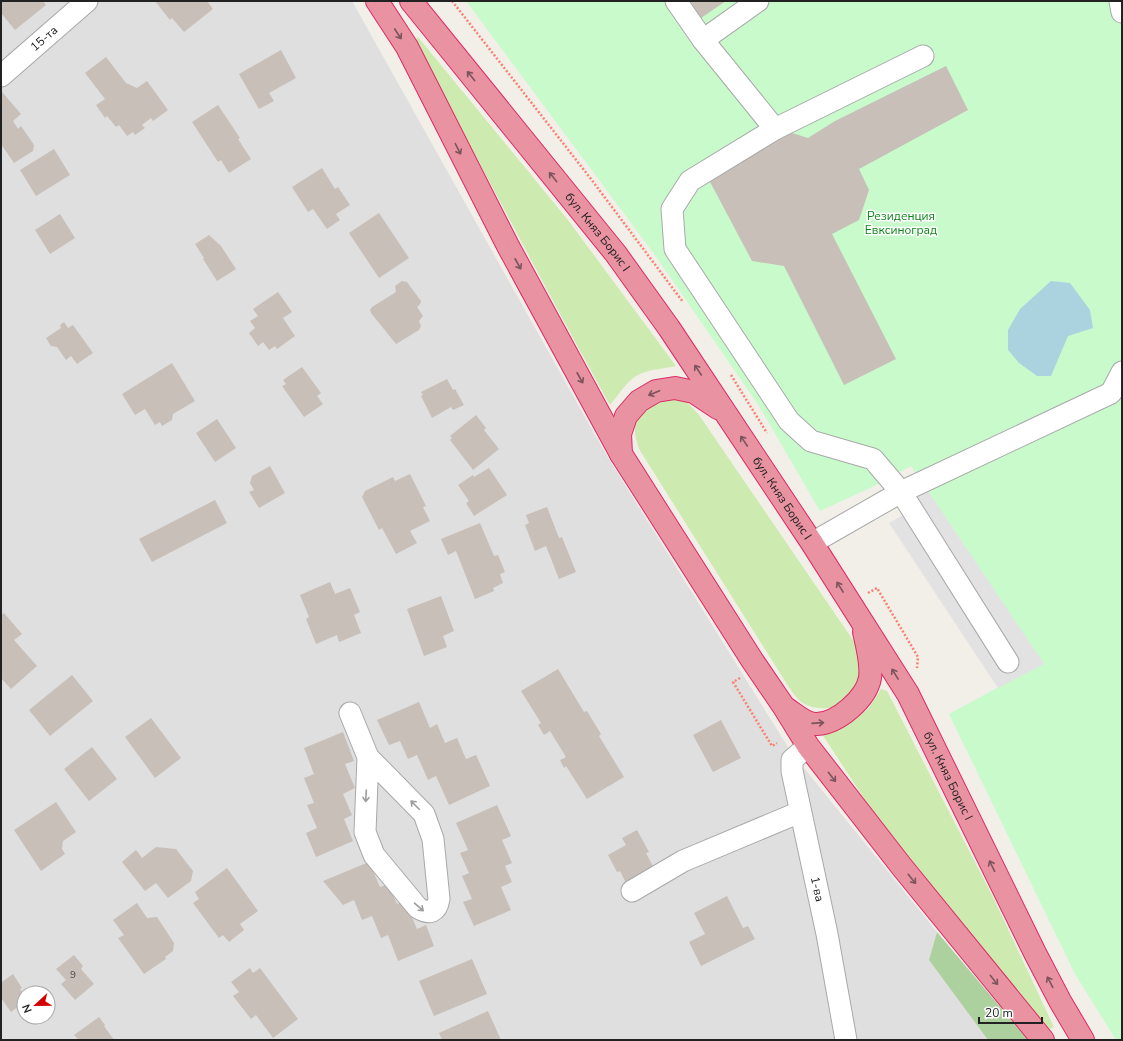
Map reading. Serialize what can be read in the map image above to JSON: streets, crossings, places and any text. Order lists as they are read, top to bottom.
{
  "streets": {
    "highway": ["бул. Княз Борис I"],
    "street": ["15-та", "1-ва"]
  },
  "parks": ["Резиденция Евксиноград"],
  "house_numbers": ["9"],
  "scale_bar": "20 m",
  "north": "left"
}
